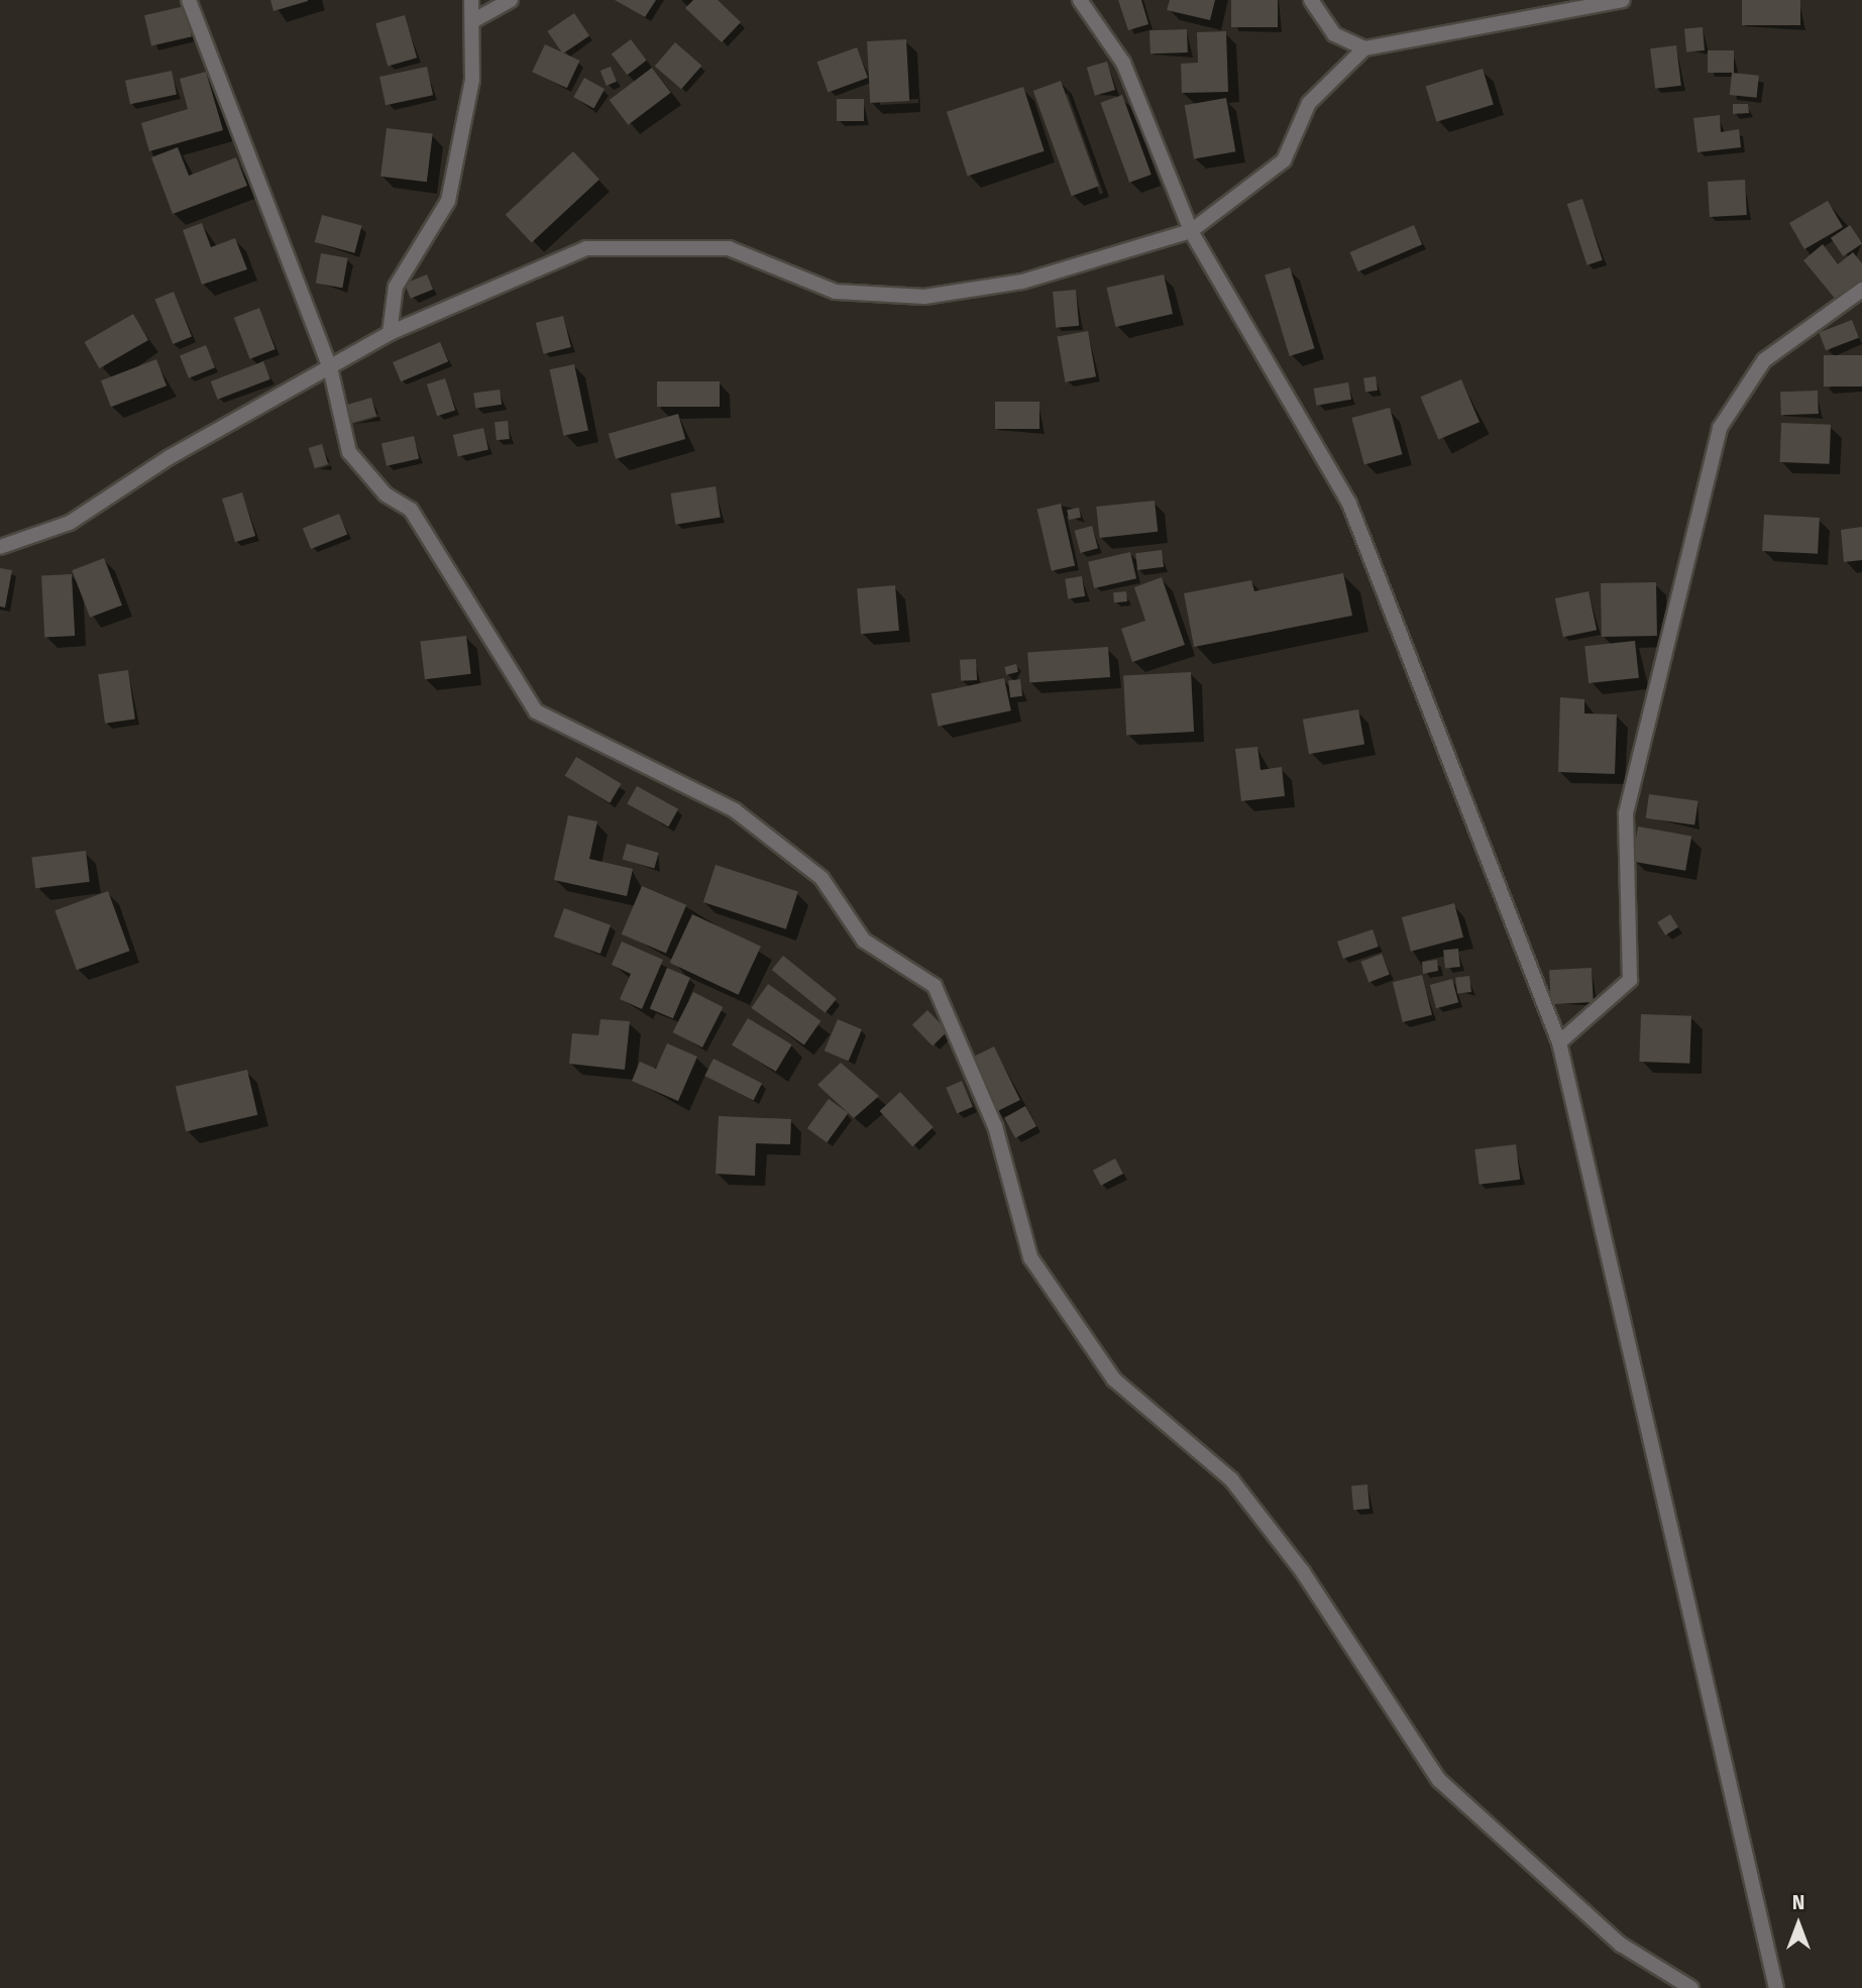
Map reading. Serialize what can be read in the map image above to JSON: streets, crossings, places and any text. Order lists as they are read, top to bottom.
{
  "north": "top"
}
